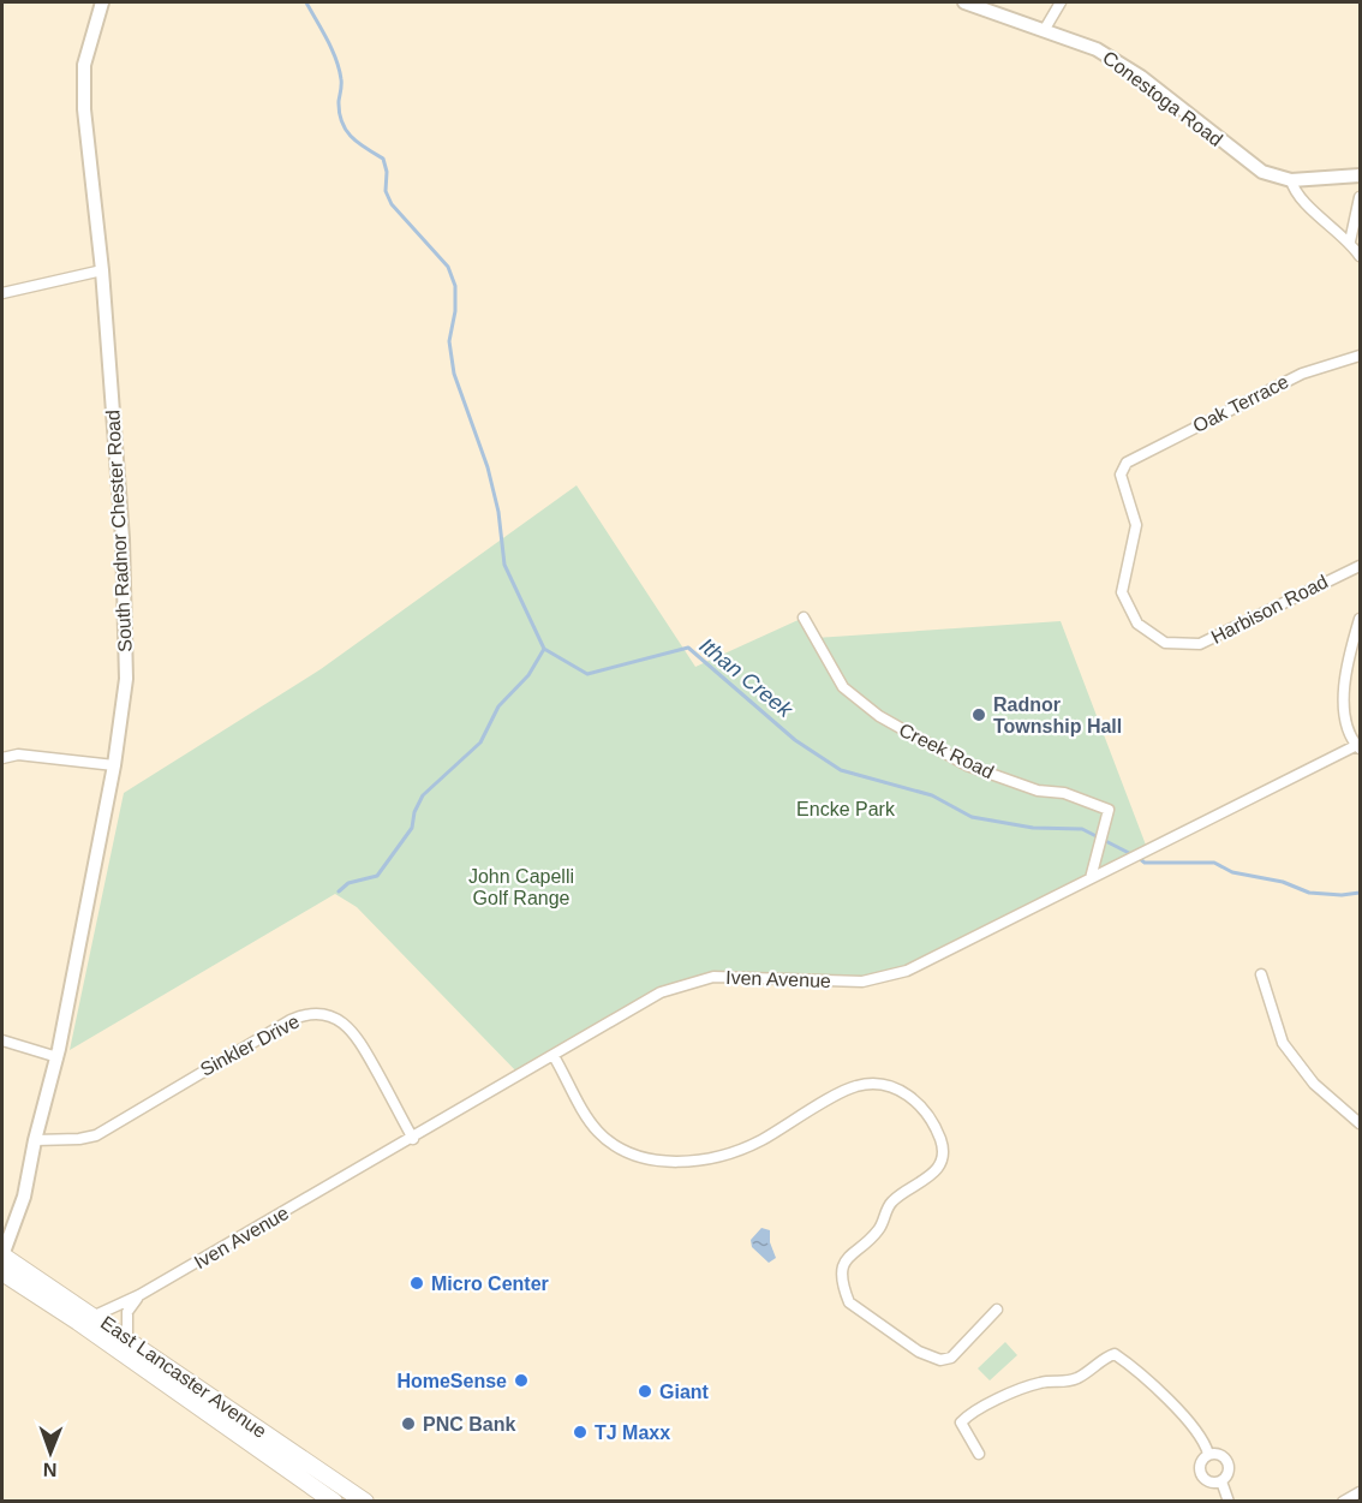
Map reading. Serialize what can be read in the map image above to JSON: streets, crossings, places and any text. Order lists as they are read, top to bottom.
{
  "streets": {
    "highway": ["East Lancaster Avenue"],
    "main road": ["Conestoga Road", "South Radnor Chester Road"],
    "street": [
      "Oak Terrace",
      "Harbison Road",
      "Creek Road",
      "Iven Avenue",
      "Sinkler Drive"
    ]
  },
  "crossings": [
    ["Oak Terrace", "Harbison Road"],
    ["South Radnor Chester Road", "Sinkler Drive"],
    ["South Radnor Chester Road", "East Lancaster Avenue"],
    ["Creek Road", "Iven Avenue"],
    ["Iven Avenue", "Sinkler Drive"],
    ["Iven Avenue", "East Lancaster Avenue"]
  ],
  "water": ["Ithan Creek"],
  "parks": ["Encke Park", "John Capelli Golf Range"],
  "places": [
    "Radnor Township Hall",
    "Micro Center",
    "HomeSense",
    "Giant",
    "PNC Bank",
    "TJ Maxx"
  ],
  "north": "bottom"
}
